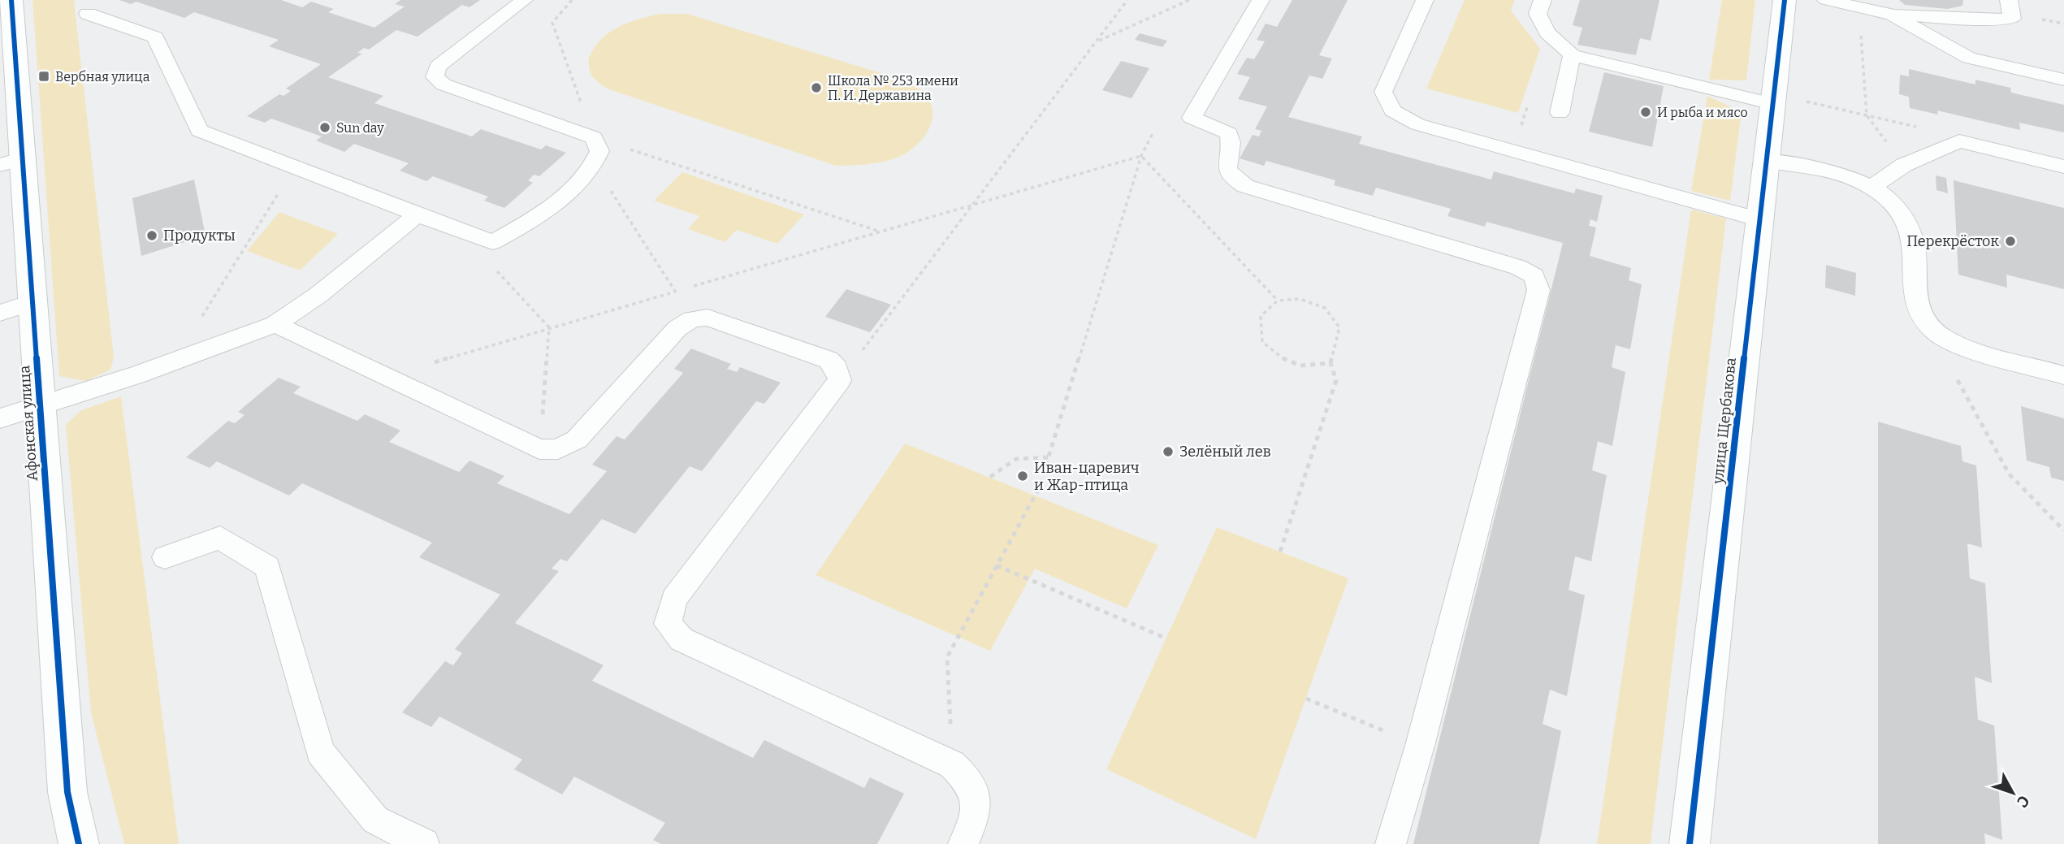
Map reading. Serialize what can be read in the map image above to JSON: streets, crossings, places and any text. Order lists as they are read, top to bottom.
{
  "streets": {
    "street": ["улица Щербакова", "Афонская улица"]
  },
  "places": {
    "transit": ["Вербная улица"],
    "other": [
      "Школа № 253 имени П. И. Державина",
      "И рыба и мясо",
      "Sun day",
      "Продукты",
      "Перекрёсток",
      "Зелёный лев",
      "Иван-царевич и Жар-птица"
    ]
  },
  "north": "bottom right"
}
